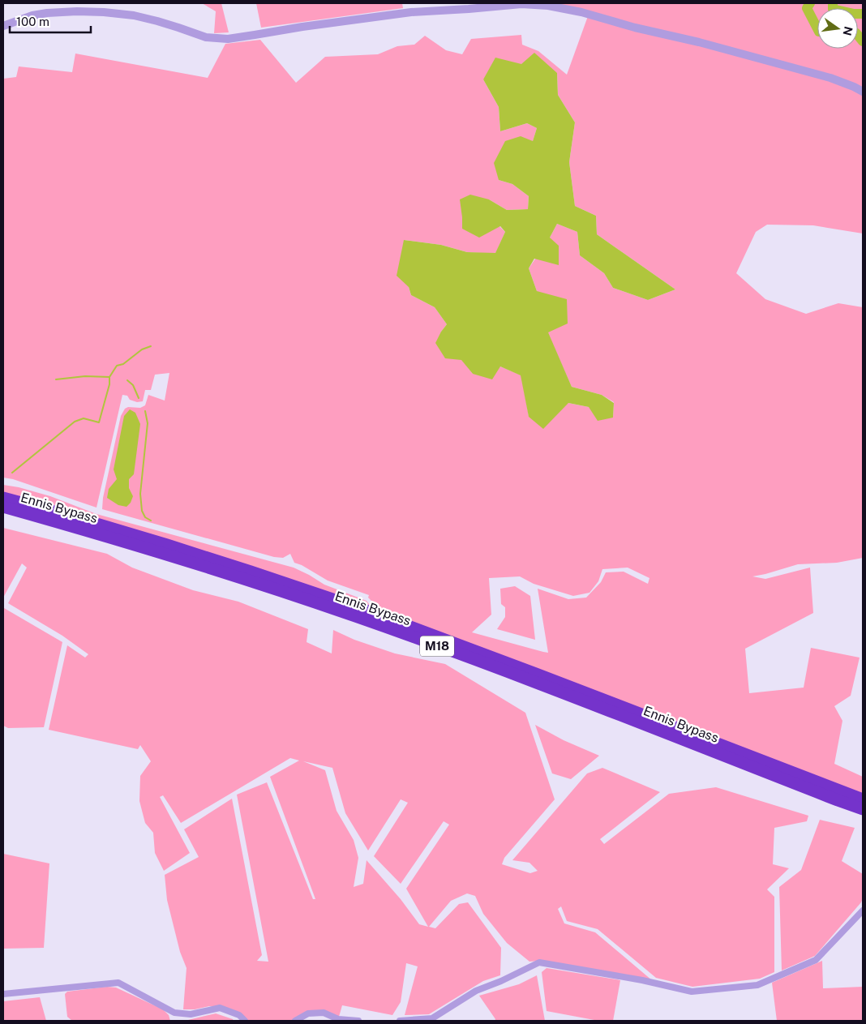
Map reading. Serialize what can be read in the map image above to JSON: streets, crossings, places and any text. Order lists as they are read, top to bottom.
{
  "streets": {
    "highway": ["Ennis Bypass", "M18"]
  },
  "scale_bar": "100 m",
  "north": "right"
}
